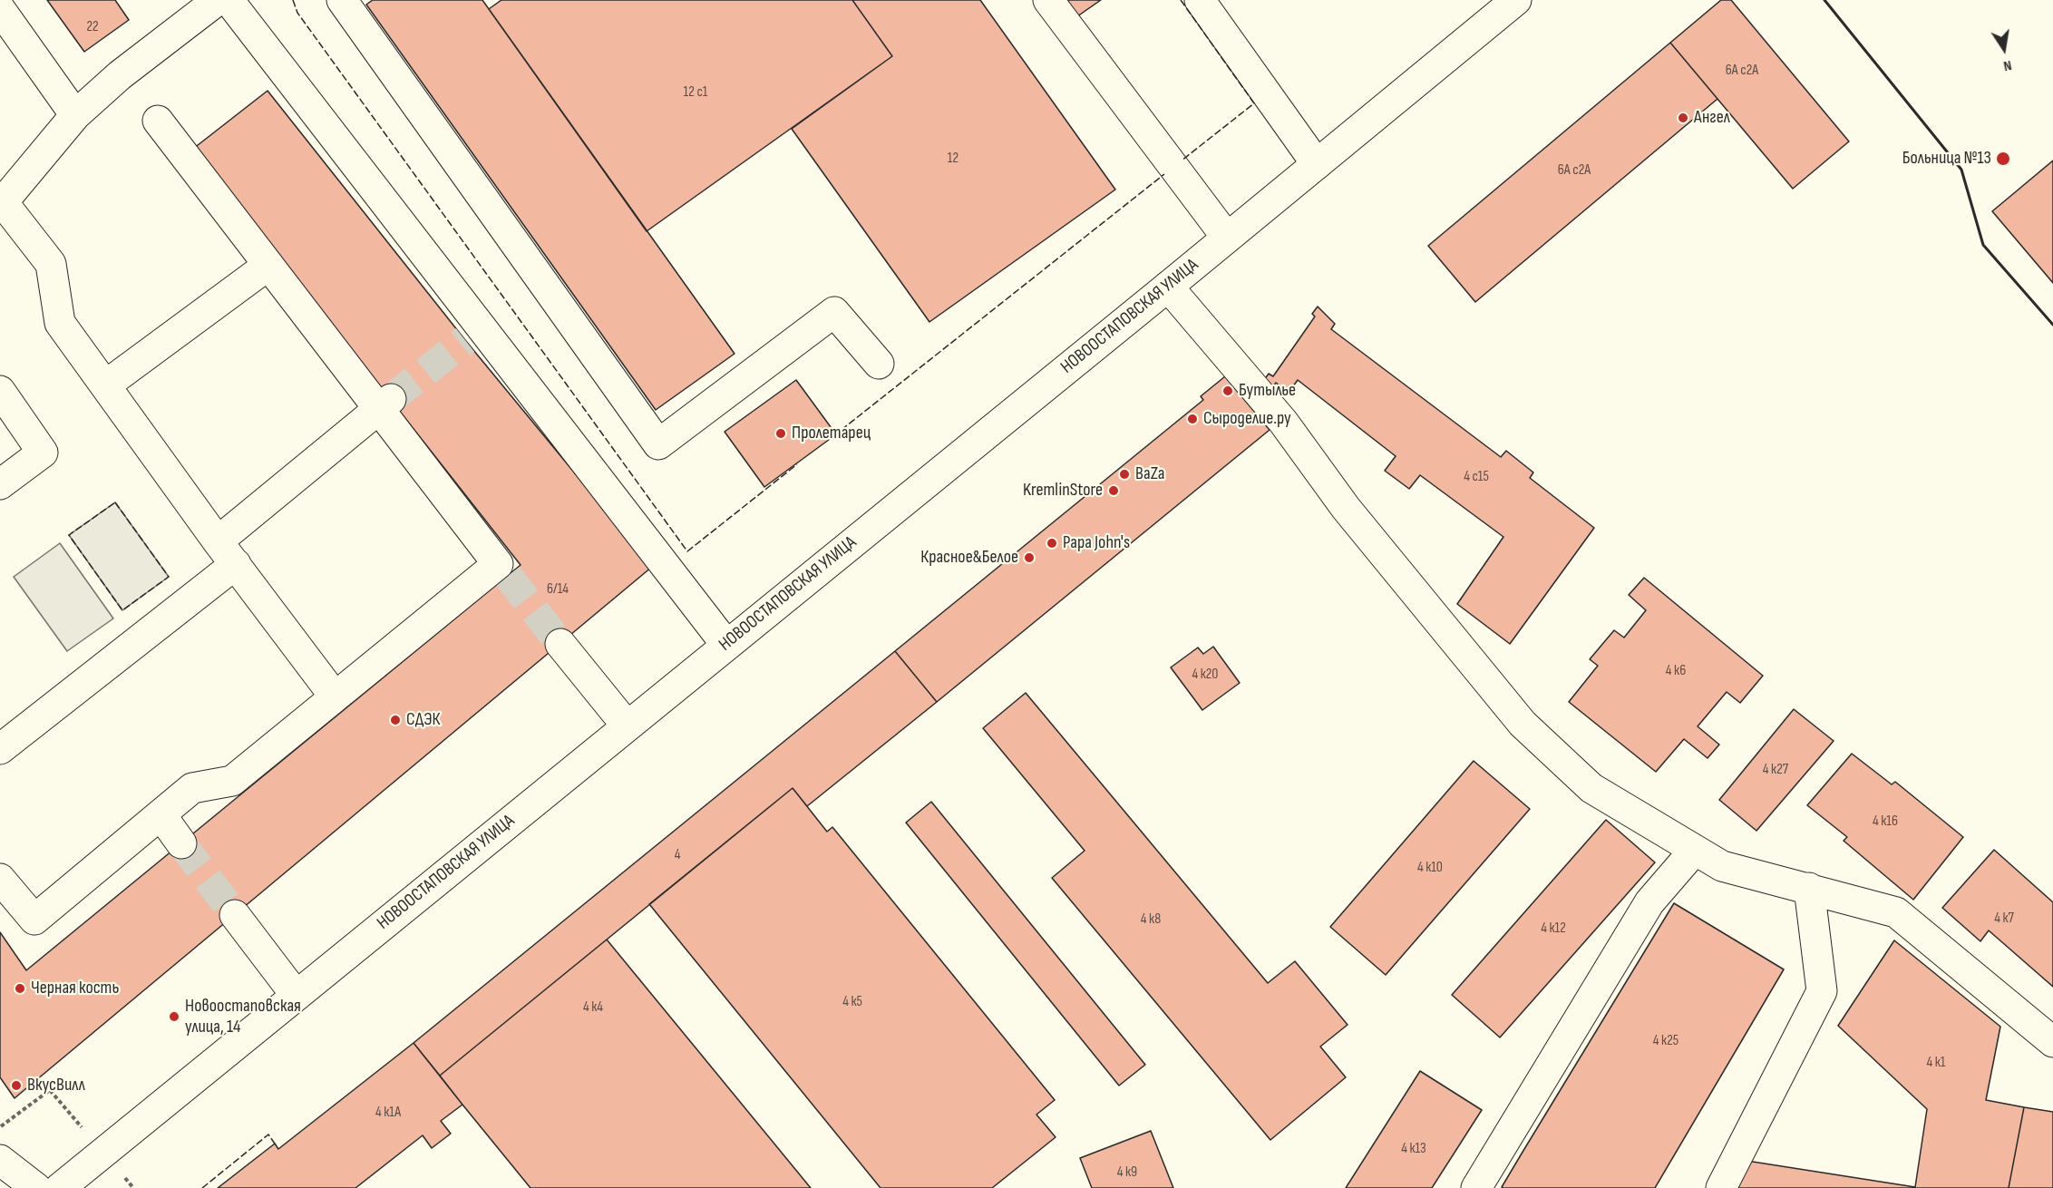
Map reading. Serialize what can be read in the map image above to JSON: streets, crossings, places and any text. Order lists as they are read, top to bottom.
{
  "streets": {
    "main road": ["НОВООСТАПОВСКАЯ УЛИЦА"]
  },
  "places": [
    "Ангел",
    "Больница №13",
    "Бутылье",
    "Сыроделие.ру",
    "Пролетарец",
    "BaZa",
    "KremlinStore",
    "Papa John's",
    "Красное&Белое",
    "СДЭК",
    "Черная кость",
    "Новоостаповская улица, 14",
    "ВкусВилл"
  ],
  "house_numbers": [
    "22",
    "6А с2А",
    "12 с1",
    "12",
    "6А с2А",
    "4 с15",
    "6/14",
    "4 к6",
    "4 к20",
    "4 к27",
    "4 к16",
    "4",
    "4 к10",
    "4 к7",
    "4 к8",
    "4 к12",
    "4 к5",
    "4 к4",
    "4 к25",
    "4 к1",
    "4 к1А",
    "4 к13",
    "4 к9"
  ],
  "north": "bottom"
}
